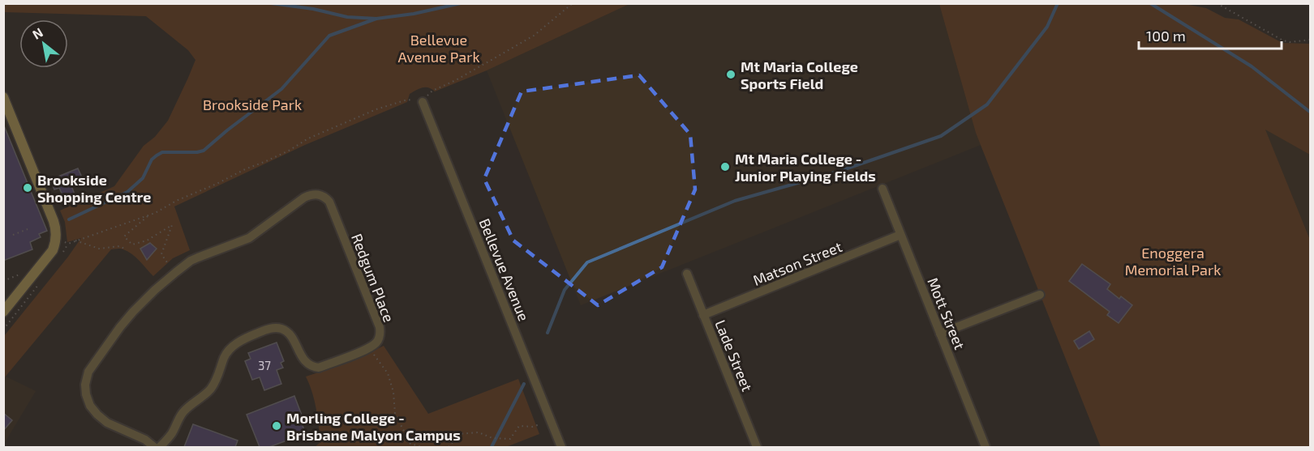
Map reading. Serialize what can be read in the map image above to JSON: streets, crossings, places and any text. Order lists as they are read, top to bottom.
{
  "streets": {
    "street": [
      "Matson Street",
      "Bellevue Avenue",
      "Redgum Place",
      "Mott Street",
      "Lade Street"
    ]
  },
  "crossings": [
    ["Matson Street", "Mott Street"],
    ["Matson Street", "Lade Street"]
  ],
  "parks": ["Bellevue Avenue Park", "Brookside Park", "Enoggera Memorial Park"],
  "places": [
    "Mt Maria College Sports Field",
    "Mt Maria College - Junior Playing Fields",
    "Brookside Shopping Centre",
    "Morling College - Brisbane Malyon Campus"
  ],
  "house_numbers": ["37"],
  "scale_bar": "100 m",
  "north": "top left"
}
